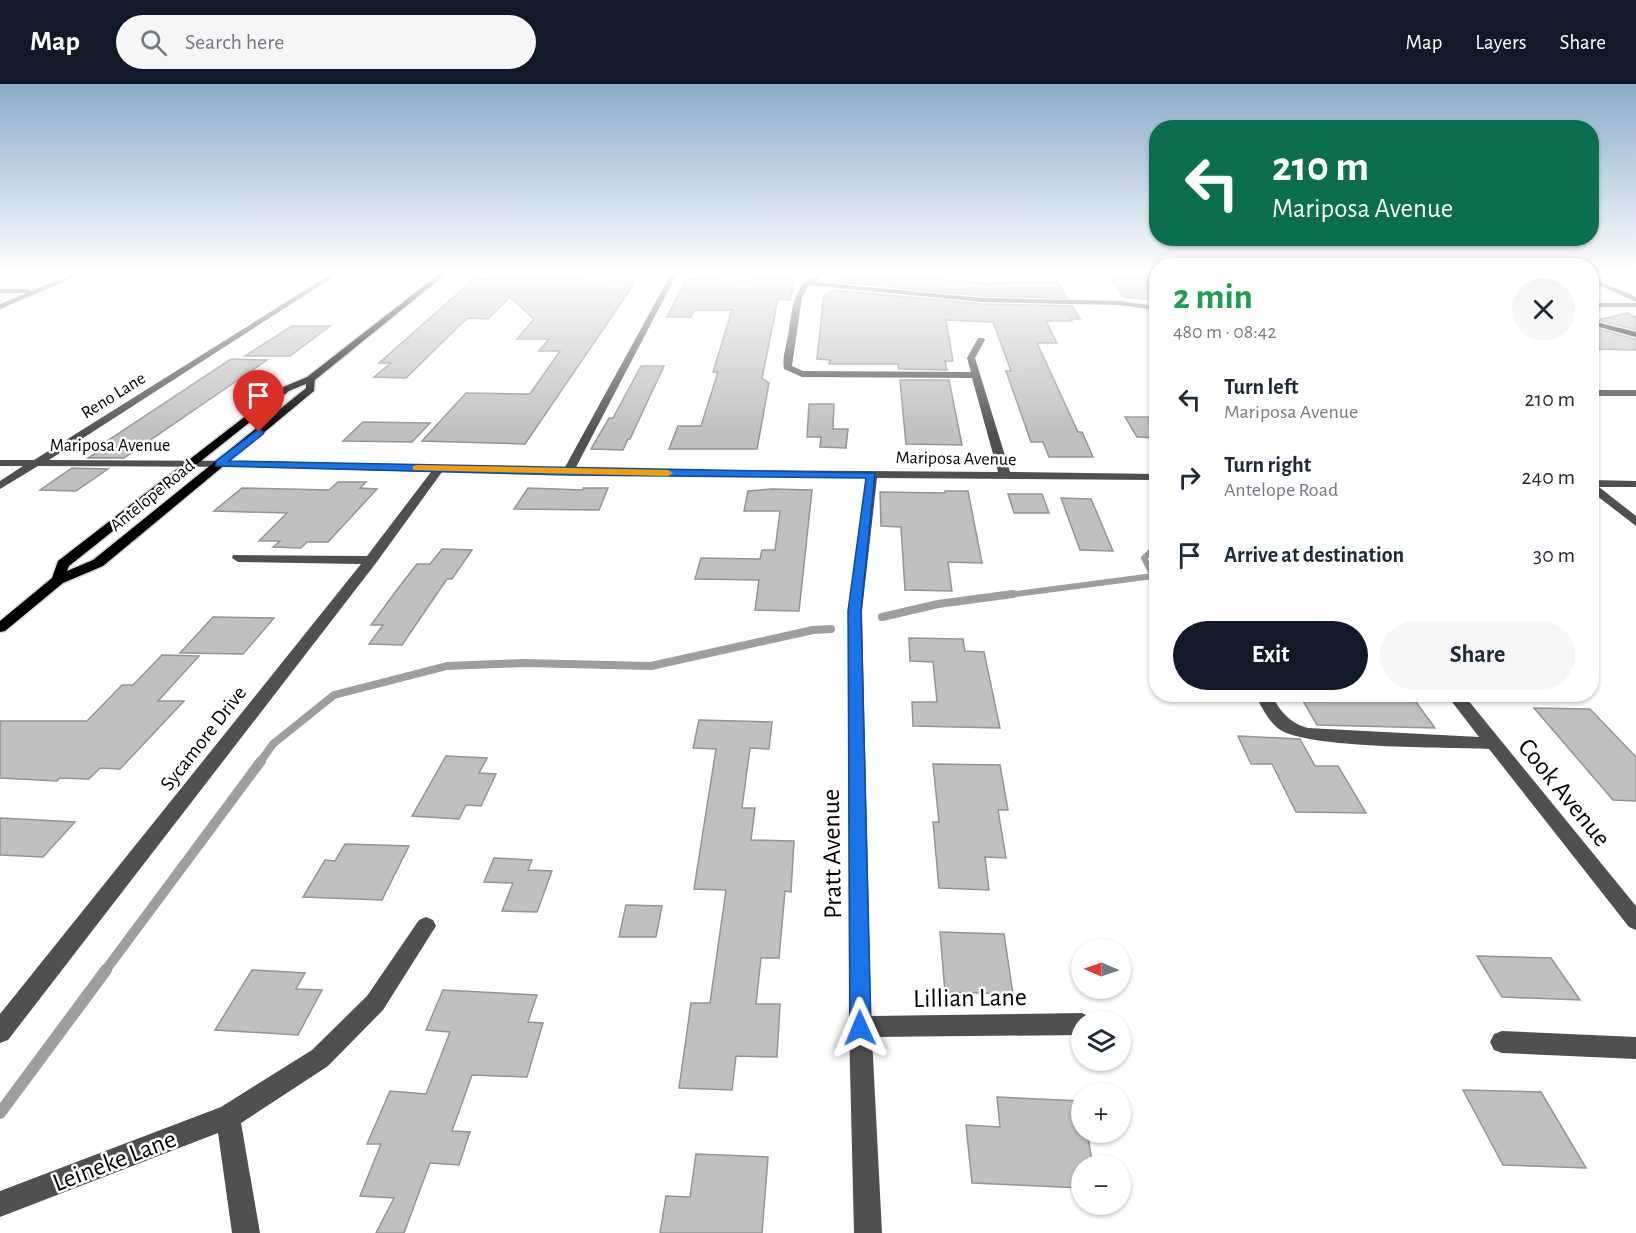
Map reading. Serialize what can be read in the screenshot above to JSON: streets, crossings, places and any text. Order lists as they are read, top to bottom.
{
  "streets": {
    "main road": ["Antelope Road"],
    "street": [
      "Reno Lane",
      "Mariposa Avenue",
      "Sycamore Drive",
      "Cook Avenue",
      "Pratt Avenue",
      "Lillian Lane",
      "Leineke Lane"
    ]
  },
  "crossings": [
    ["Reno Lane", "Mariposa Avenue"],
    ["Mariposa Avenue", "Antelope Road"],
    ["Mariposa Avenue", "Sycamore Drive"],
    ["Mariposa Avenue", "Pratt Avenue"],
    ["Pratt Avenue", "Lillian Lane"]
  ],
  "north": "left",
  "page": {
    "header": "Map",
    "search": "Search here",
    "nav": ["Map", "Layers", "Share"],
    "turn": ["210 m", "Mariposa Avenue"],
    "heading": ["2 min", "480 m · 08:42"],
    "list": [
      {
        "name": "Turn left",
        "note": "Mariposa Avenue",
        "value": "210 m"
      },
      {
        "name": "Turn right",
        "note": "Antelope Road",
        "value": "240 m"
      },
      {
        "name": "Arrive at destination",
        "value": "30 m"
      }
    ],
    "buttons": ["Exit", "Share"],
    "map_buttons": ["+", "−"]
  }
}
